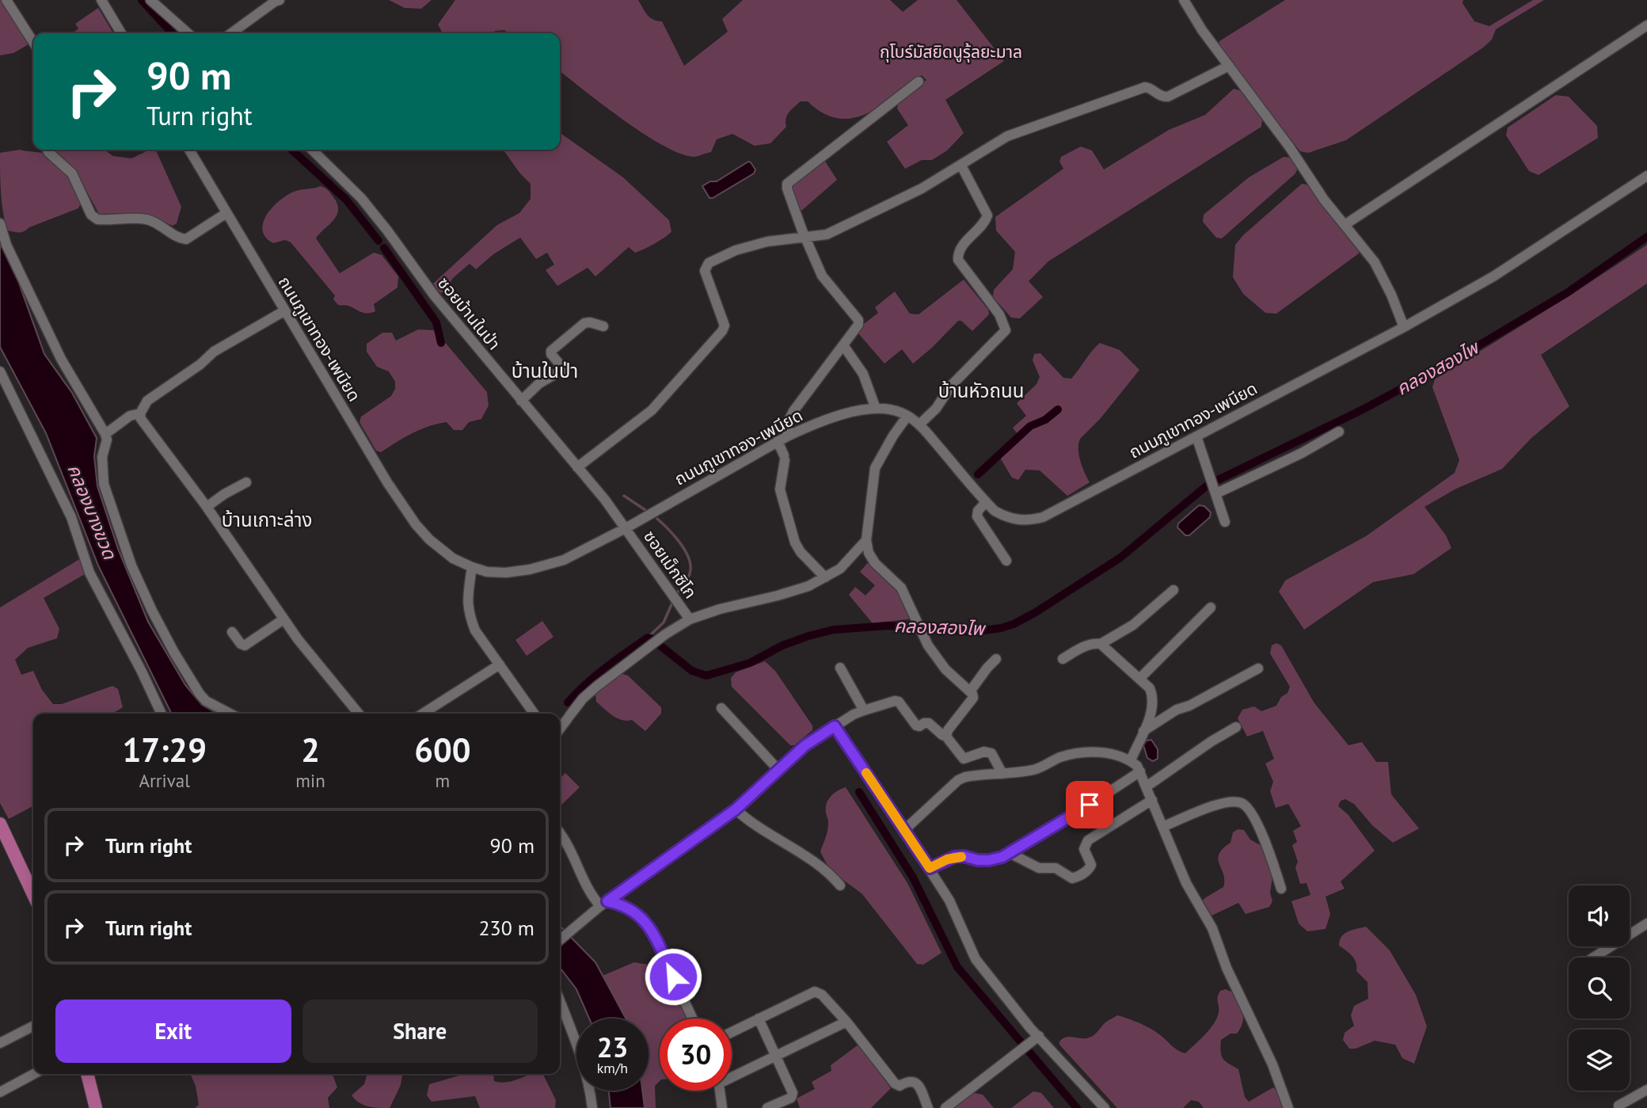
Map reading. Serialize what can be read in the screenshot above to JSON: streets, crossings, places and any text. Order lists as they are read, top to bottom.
{
  "streets": {
    "street": ["ซอยบ้านในป่า", "ถนนภูเขาทอง-เพนียด", "ซอยเม็กซิโก"]
  },
  "crossings": [
    ["ซอยบ้านในป่า", "ถนนภูเขาทอง-เพนียด"],
    ["ซอยบ้านในป่า", "ซอยเม็กซิโก"],
    ["ถนนภูเขาทอง-เพนียด", "ซอยเม็กซิโก"]
  ],
  "districts": ["บ้านในป่า", "บ้านหัวถนน", "บ้านเกาะล่าง"],
  "water": ["คลองสองไพ", "คลองบางขวด"],
  "parks": ["กุโบร์มัสยิดนูรุ้ลยะมาล"],
  "page": {
    "turn": ["90 m", "Turn right"],
    "eta": [
      "17:29",
      "Arrival",
      "2",
      "min",
      "600",
      "m"
    ],
    "list": [
      {
        "name": "Turn right",
        "value": "90 m"
      },
      {
        "name": "Turn right",
        "value": "230 m"
      }
    ],
    "buttons": ["Exit", "Share"],
    "speed": "23 km/h",
    "limit": "30"
  }
}
